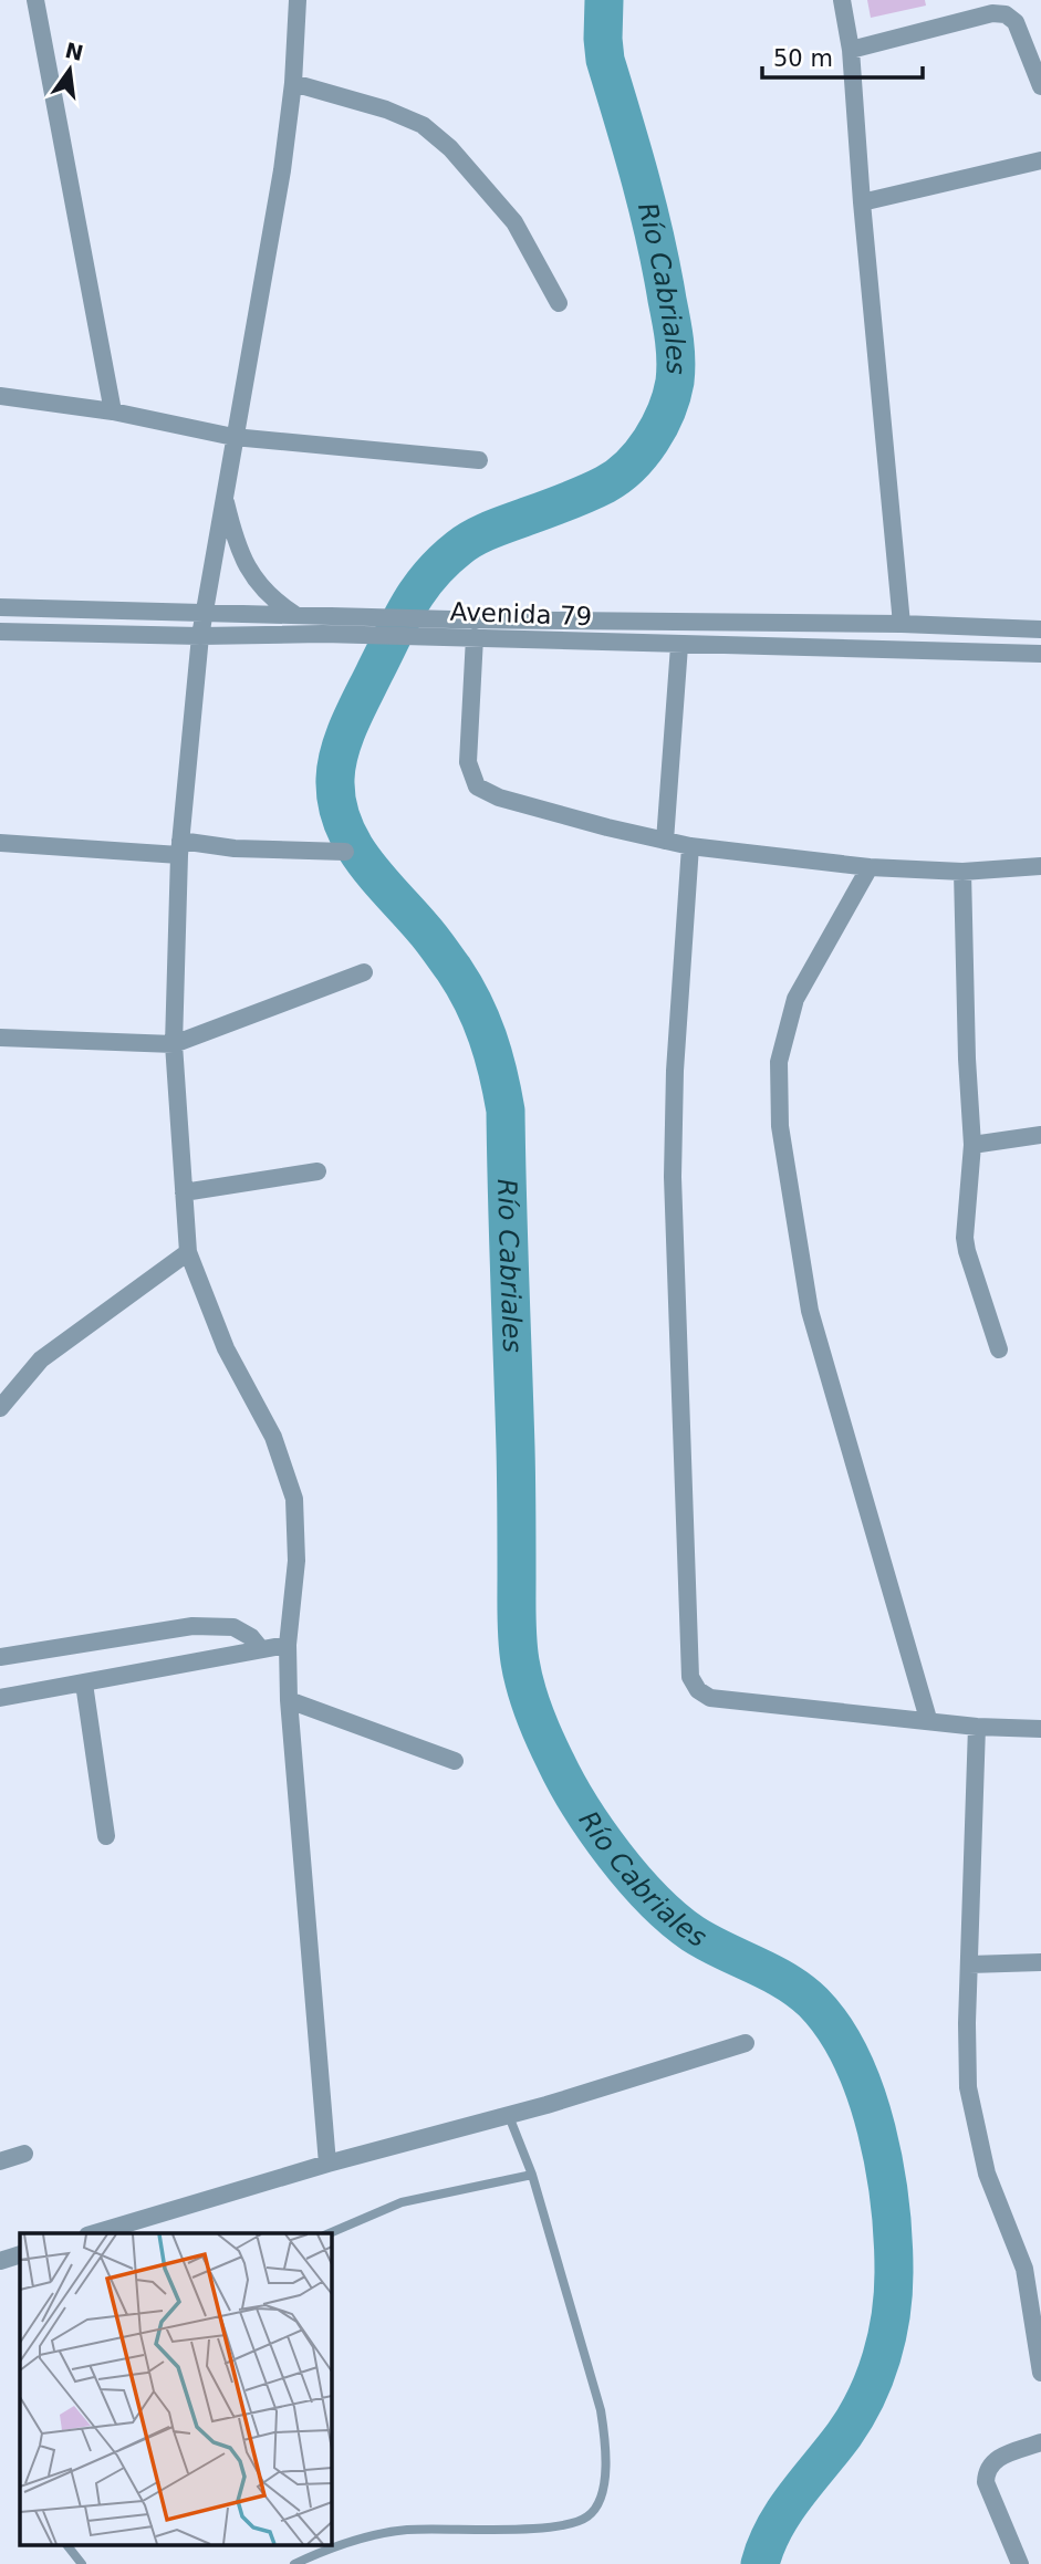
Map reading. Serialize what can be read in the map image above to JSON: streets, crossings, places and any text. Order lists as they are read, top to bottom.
{
  "streets": {
    "street": ["Avenida 79"]
  },
  "water": ["Río Cabriales"],
  "scale_bar": "50 m",
  "north": "top"
}
